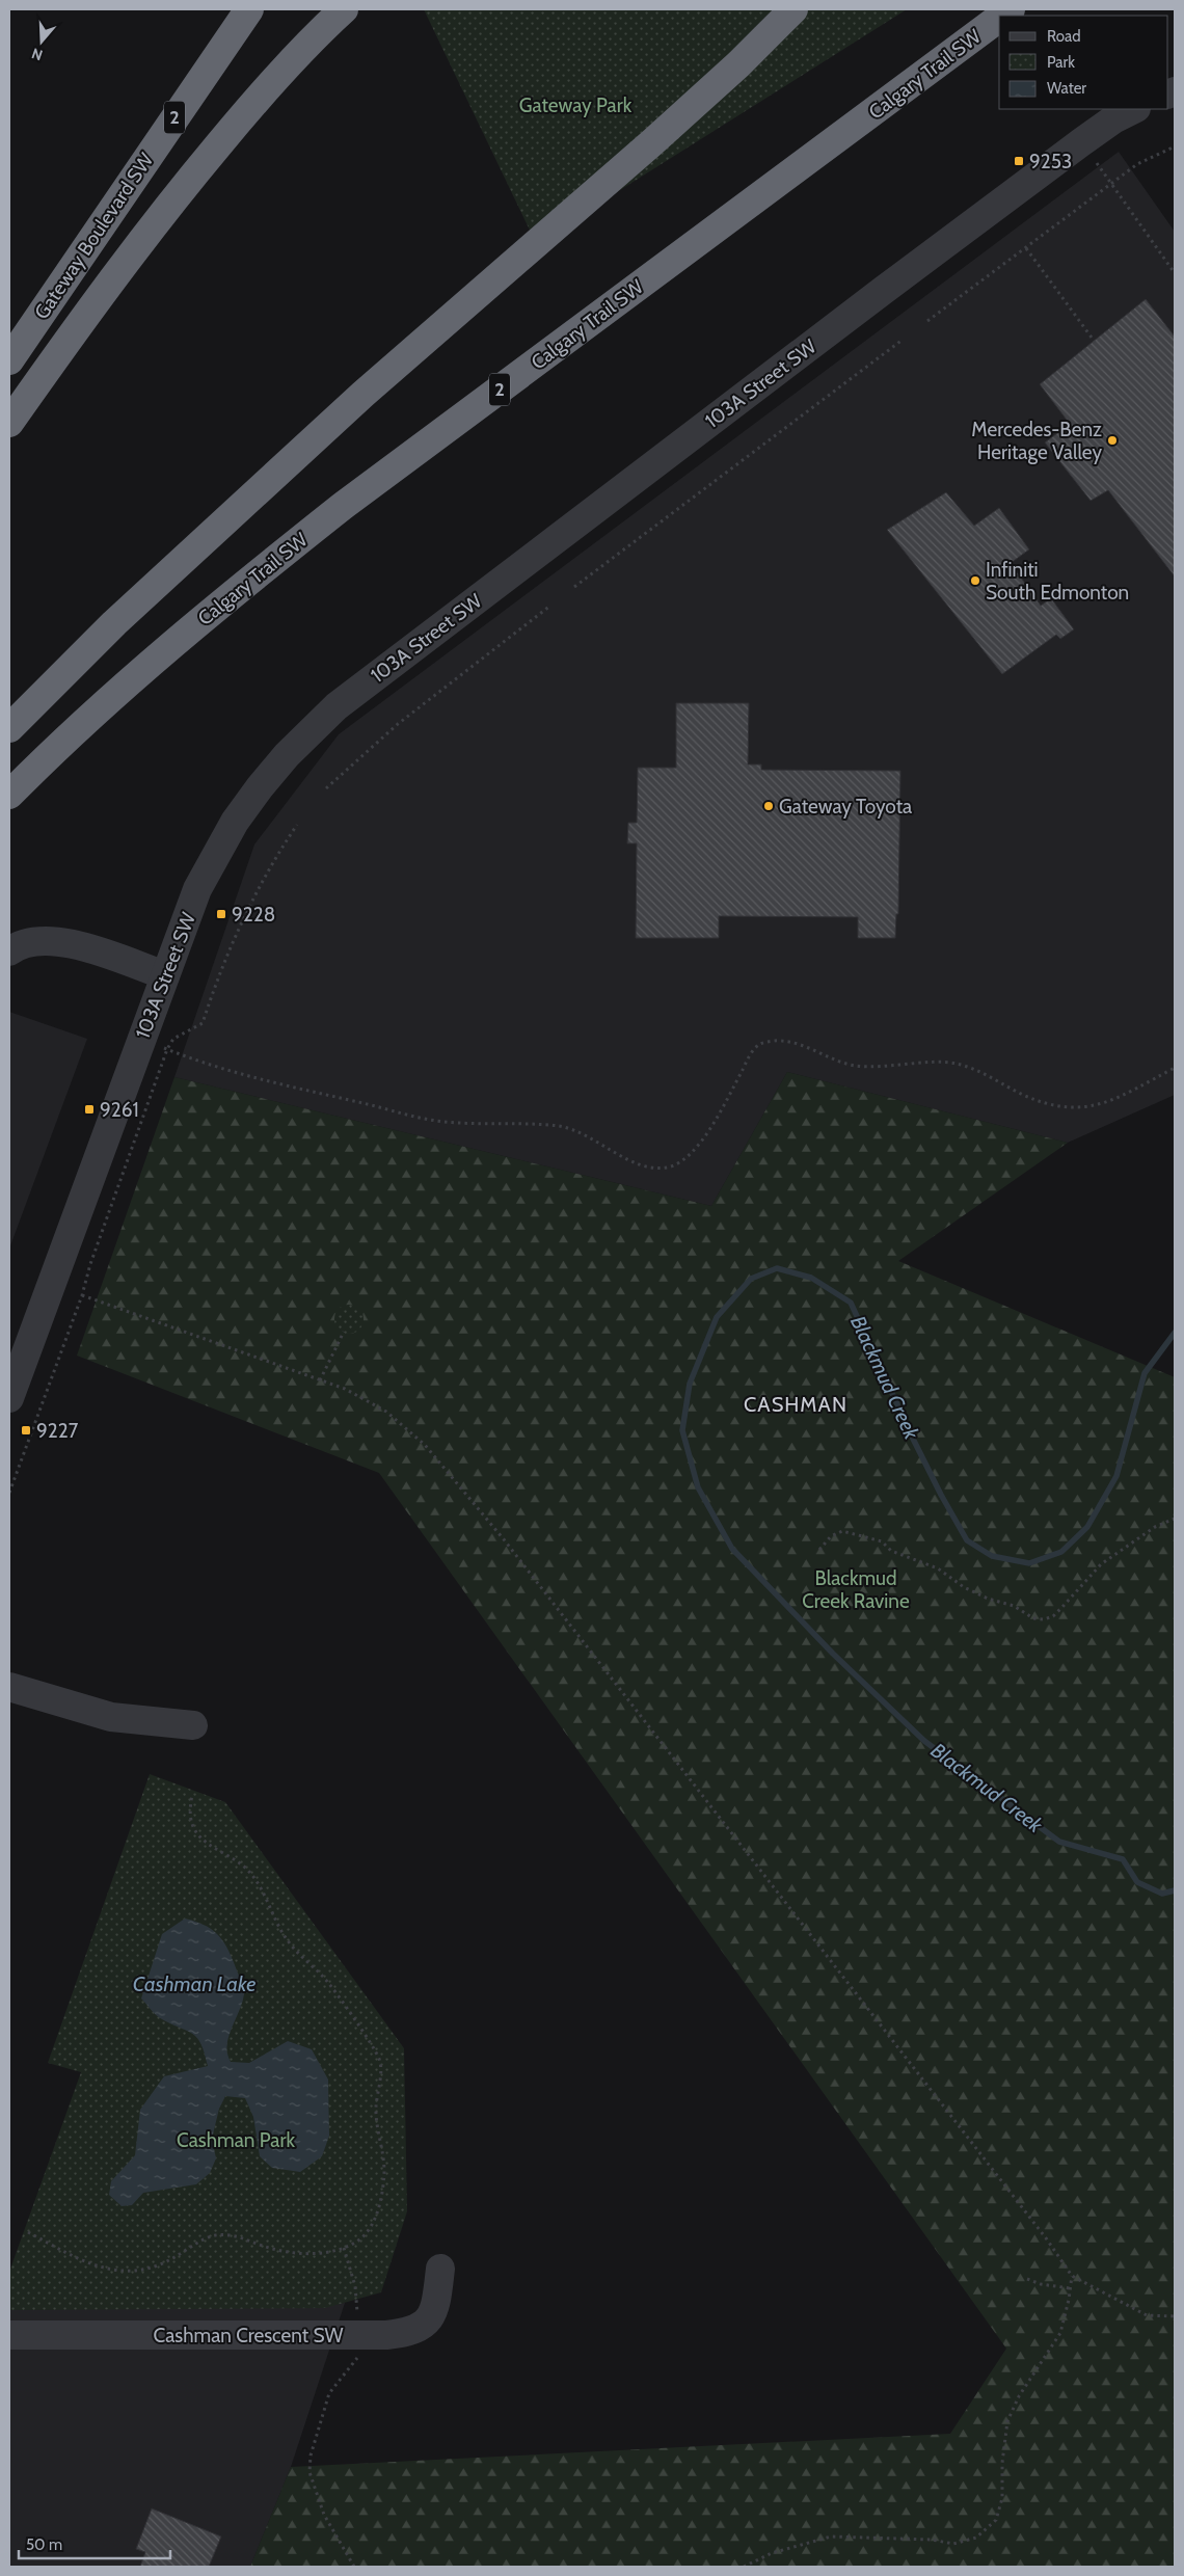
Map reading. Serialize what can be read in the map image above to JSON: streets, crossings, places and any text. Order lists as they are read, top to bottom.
{
  "streets": {
    "highway": ["Calgary Trail SW", "2", "Gateway Boulevard SW"],
    "street": ["103A Street SW", "Cashman Crescent SW"]
  },
  "districts": ["CASHMAN"],
  "water": ["Blackmud Creek", "Cashman Lake"],
  "parks": ["Gateway Park", "Blackmud Creek Ravine", "Cashman Park"],
  "places": {
    "transit": [
      "9253",
      "9228",
      "9261",
      "9227"
    ],
    "other": ["Mercedes-Benz Heritage Valley", "Infiniti South Edmonton", "Gateway Toyota"]
  },
  "legend": ["Road", "Park", "Water"],
  "scale_bar": "50 m",
  "north": "bottom"
}
